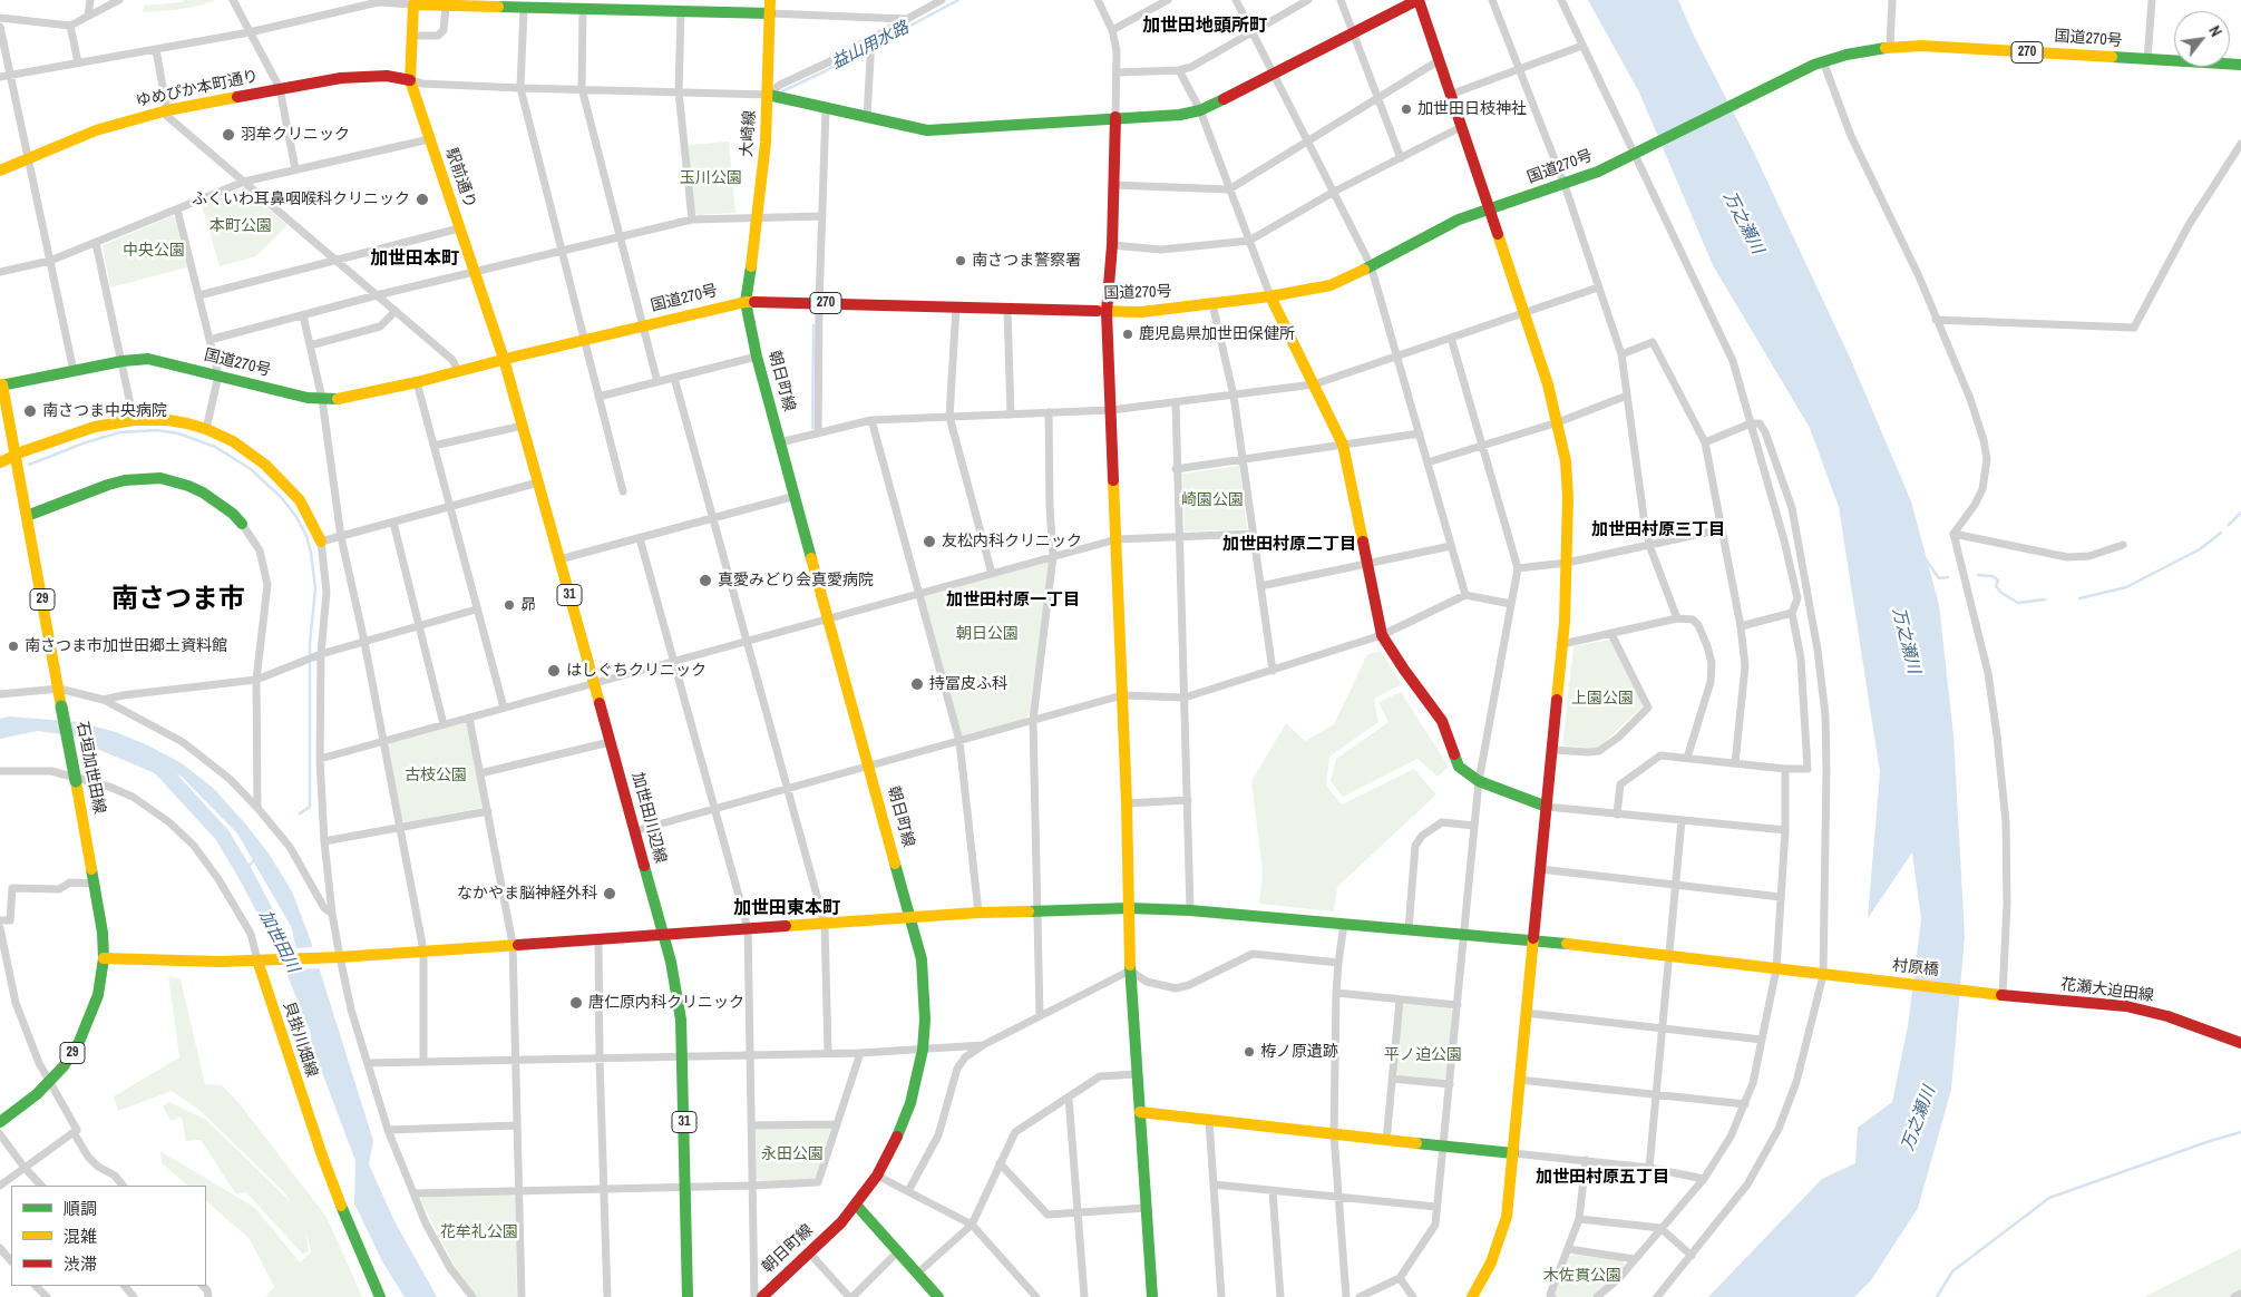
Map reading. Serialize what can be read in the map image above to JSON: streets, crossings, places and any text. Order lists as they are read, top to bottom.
{
  "streets": {
    "main road": [
      "国道270号",
      "270",
      "ゆめぴか本町通り",
      "大崎線",
      "駅前通り",
      "朝日町線",
      "31",
      "29",
      "石垣加世田線",
      "加世田川辺線",
      "村原橋",
      "花瀬大迫田線",
      "貝掛川畑線"
    ]
  },
  "crossings": [
    ["国道270号", "大崎線"],
    ["国道270号", "駅前通り"],
    ["国道270号", "朝日町線"],
    ["国道270号", "石垣加世田線"],
    ["国道270号", "加世田川辺線"],
    ["ゆめぴか本町通り", "駅前通り"],
    ["大崎線", "朝日町線"],
    ["駅前通り", "加世田川辺線"],
    ["朝日町線", "村原橋"],
    ["石垣加世田線", "村原橋"],
    ["加世田川辺線", "村原橋"],
    ["村原橋", "花瀬大迫田線"],
    ["村原橋", "貝掛川畑線"]
  ],
  "districts": [
    "加世田地頭所町",
    "加世田本町",
    "加世田村原三丁目",
    "加世田村原二丁目",
    "南さつま市",
    "加世田村原一丁目",
    "加世田東本町",
    "加世田村原五丁目"
  ],
  "water": ["益山用水路", "万之瀬川", "加世田川"],
  "parks": [
    "玉川公園",
    "本町公園",
    "中央公園",
    "崎園公園",
    "朝日公園",
    "上園公園",
    "古枝公園",
    "平ノ迫公園",
    "永田公園",
    "花牟礼公園",
    "木佐貫公園"
  ],
  "places": [
    "加世田日枝神社",
    "羽牟クリニック",
    "ふくいわ耳鼻咽喉科クリニック",
    "南さつま警察署",
    "鹿児島県加世田保健所",
    "南さつま中央病院",
    "友松内科クリニック",
    "真愛みどり会真愛病院",
    "昴",
    "南さつま市加世田郷土資料館",
    "はしぐちクリニック",
    "持冨皮ふ科",
    "なかやま脳神経外科",
    "唐仁原内科クリニック",
    "栫ノ原遺跡"
  ],
  "legend": ["順調", "混雑", "渋滞"],
  "north": "top right"
}
